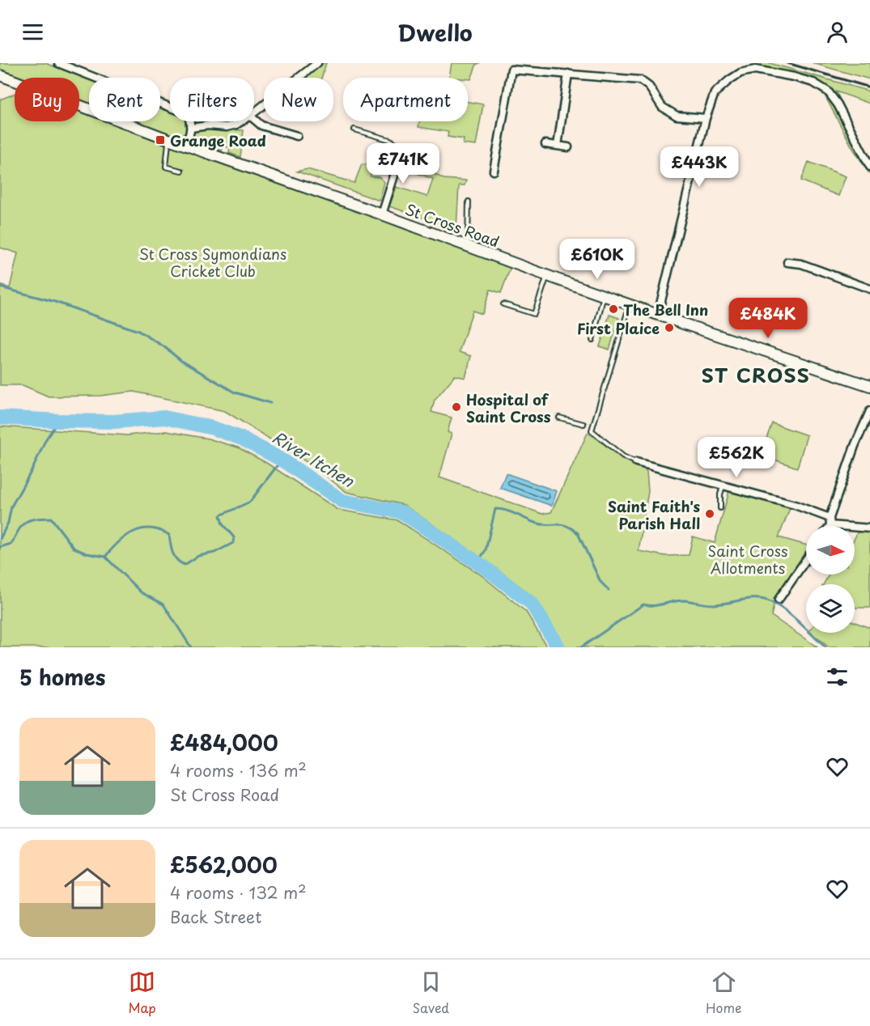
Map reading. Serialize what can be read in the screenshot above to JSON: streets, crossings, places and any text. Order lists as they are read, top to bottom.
{
  "streets": {
    "main road": ["St Cross Road"]
  },
  "districts": ["ST CROSS"],
  "water": ["River Itchen"],
  "parks": ["St Cross Symondians Cricket Club", "Saint Cross Allotments"],
  "places": {
    "transit": ["Grange Road"],
    "other": [
      "The Bell Inn",
      "First Plaice",
      "Hospital of Saint Cross",
      "Saint Faith's Parish Hall"
    ]
  },
  "north": "right",
  "page": {
    "header": "Dwello",
    "chip": [
      "Buy",
      "Rent",
      "Filters",
      "New",
      "Apartment"
    ],
    "price": [
      "£741K",
      "£443K",
      "£610K",
      "£484K",
      "£562K"
    ],
    "heading": "5 homes",
    "list": [
      {
        "name": "£484,000",
        "note": "4 rooms · 136 m² · St Cross Road"
      },
      {
        "name": "£562,000",
        "note": "4 rooms · 132 m² · Back Street"
      }
    ],
    "tabs": ["Map", "Saved", "Home"]
  }
}
